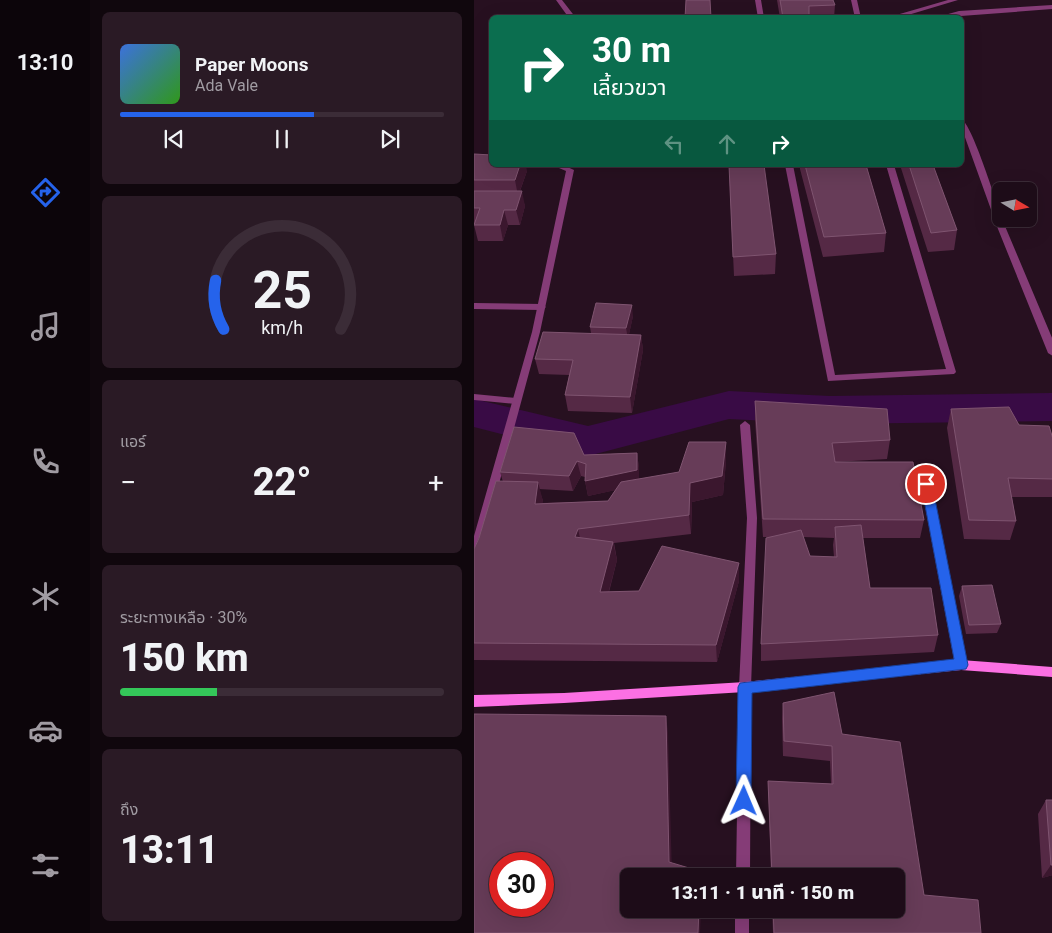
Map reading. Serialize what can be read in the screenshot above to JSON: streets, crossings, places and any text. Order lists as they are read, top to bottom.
{
  "north": "right",
  "page": {
    "tabs": "13:10",
    "turn": ["30 m", "เลี้ยวขวา"],
    "song": ["Paper Moons", "Ada Vale"],
    "tile": [
      "แอร์",
      ["ระยะทางเหลือ · 30%", "150 km"],
      ["ถึง", "13:11"]
    ],
    "heat": ["−", "22°", "+"],
    "limit": "30",
    "trip": "13:11 · 1 นาที · 150 m",
    "gauge": ["25", "km/h"]
  }
}
